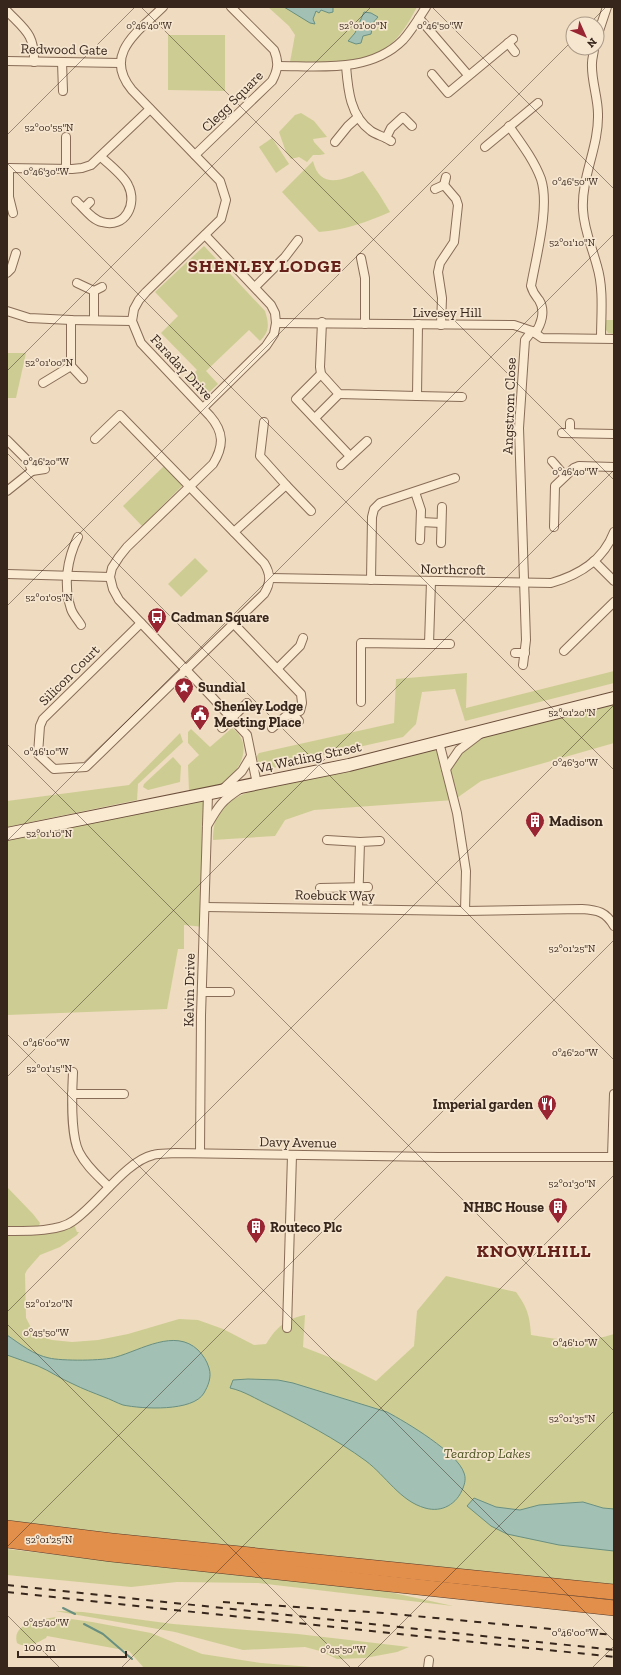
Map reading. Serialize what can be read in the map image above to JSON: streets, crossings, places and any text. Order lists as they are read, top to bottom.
{
  "streets": {
    "street": [
      "Redwood Gate",
      "Clegg Square",
      "Livesey Hill",
      "Faraday Drive",
      "Angstrom Close",
      "Northcroft",
      "Silicon Court",
      "V4 Watling Street",
      "Roebuck Way",
      "Kelvin Drive",
      "Davy Avenue"
    ]
  },
  "crossings": [
    ["Livesey Hill", "Angstrom Close"],
    ["Angstrom Close", "Northcroft"],
    ["V4 Watling Street", "Kelvin Drive"],
    ["Roebuck Way", "Kelvin Drive"],
    ["Kelvin Drive", "Davy Avenue"]
  ],
  "districts": ["SHENLEY LODGE", "KNOWLHILL"],
  "parks": ["Teardrop Lakes"],
  "places": {
    "bus stop": ["Cadman Square"],
    "place": ["Sundial"],
    "public building": ["Shenley Lodge Meeting Place"],
    "building": ["Madison", "NHBC House", "Routeco Plc"],
    "restaurant": ["Imperial garden"]
  },
  "scale_bar": "100 m",
  "north": "bottom right",
  "coordinates": [
    "0°46'40\"W",
    "52°01'00\"N",
    "0°46'50\"W",
    "52°00'55\"N",
    "0°46'30\"W",
    "52°01'10\"N",
    "0°46'20\"W",
    "52°01'05\"N",
    "52°01'20\"N",
    "0°46'10\"W",
    "52°01'25\"N",
    "0°46'00\"W",
    "52°01'15\"N",
    "52°01'30\"N",
    "0°45'50\"W",
    "52°01'35\"N",
    "0°45'40\"W"
  ]
}
